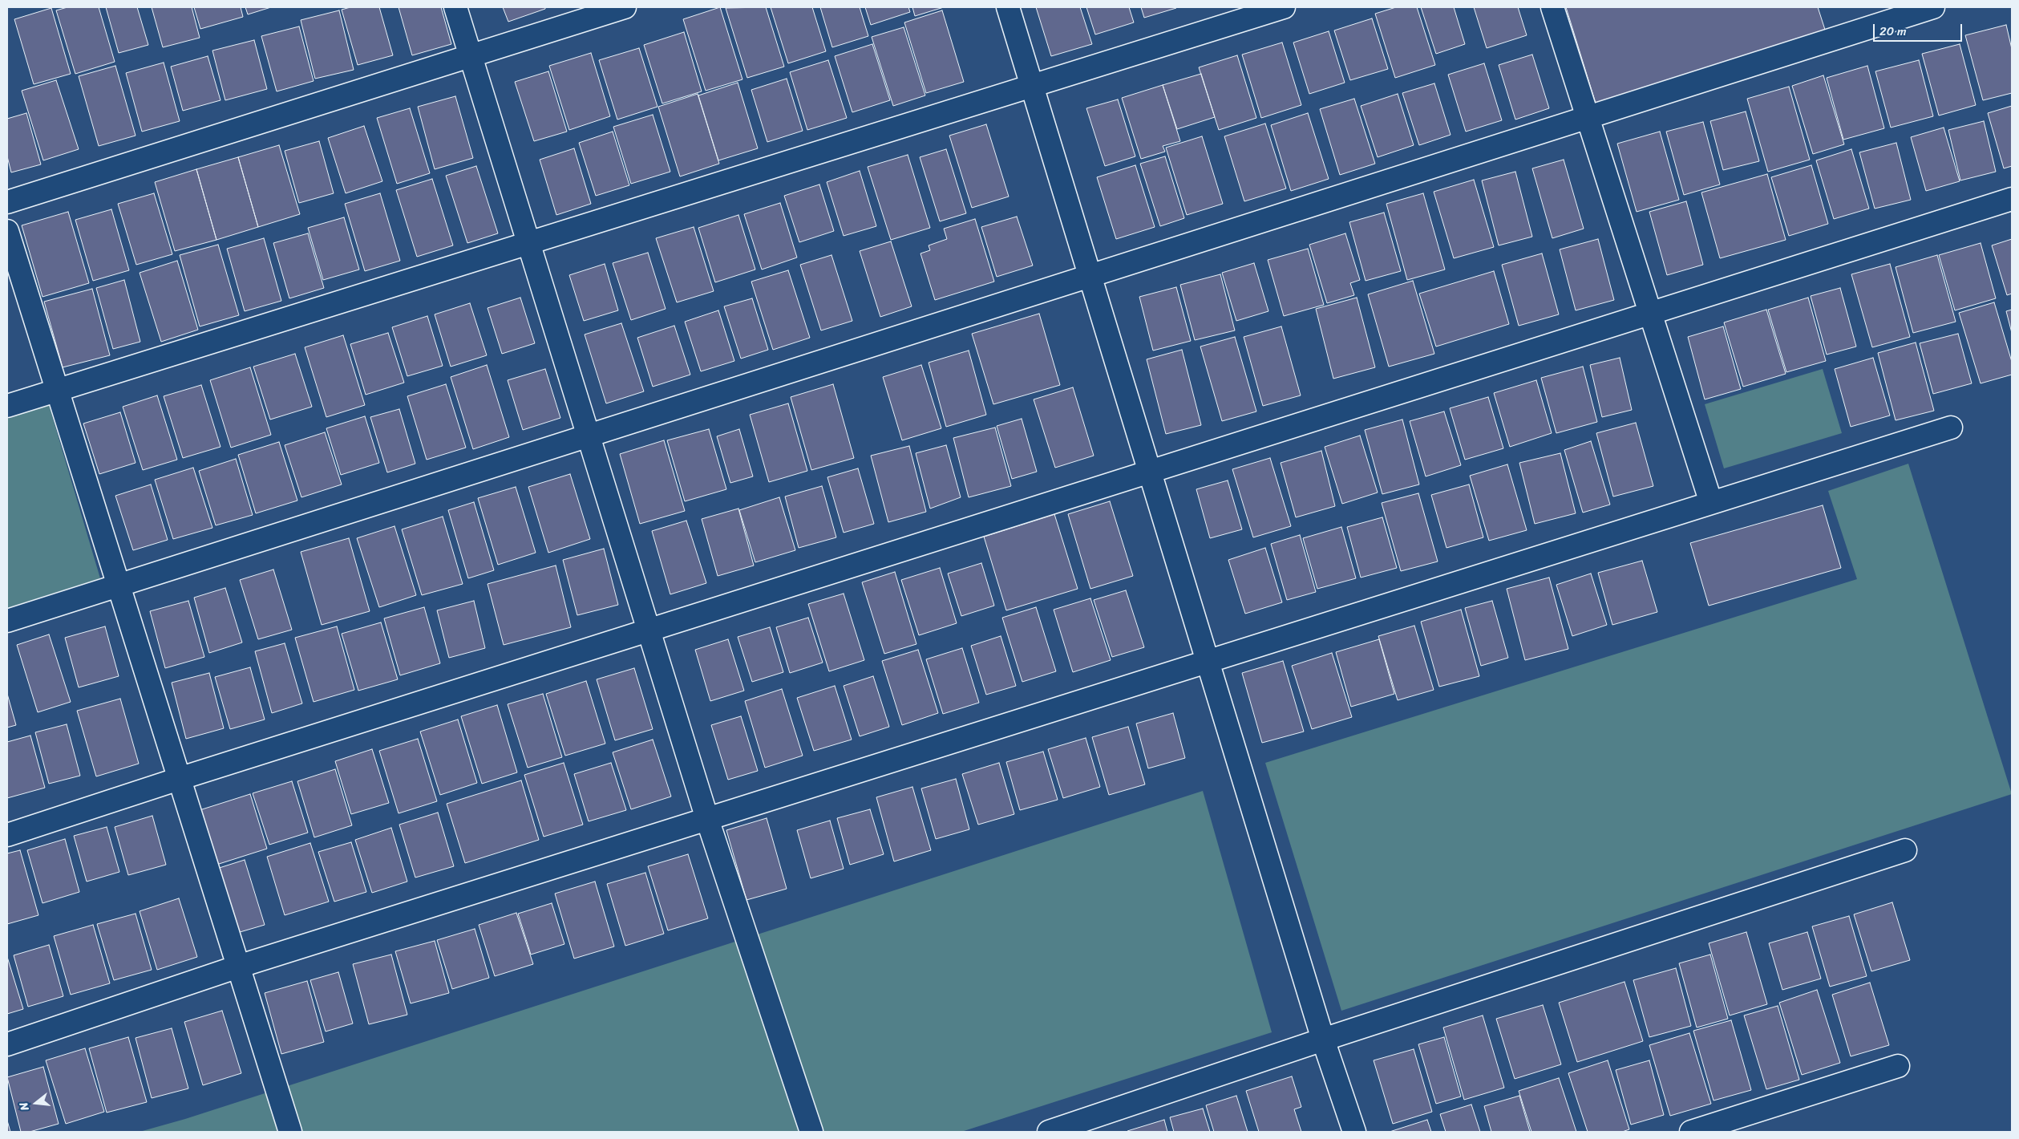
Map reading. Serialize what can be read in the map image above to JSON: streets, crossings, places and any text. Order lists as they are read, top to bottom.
{
  "scale_bar": "20 m",
  "north": "left"
}
